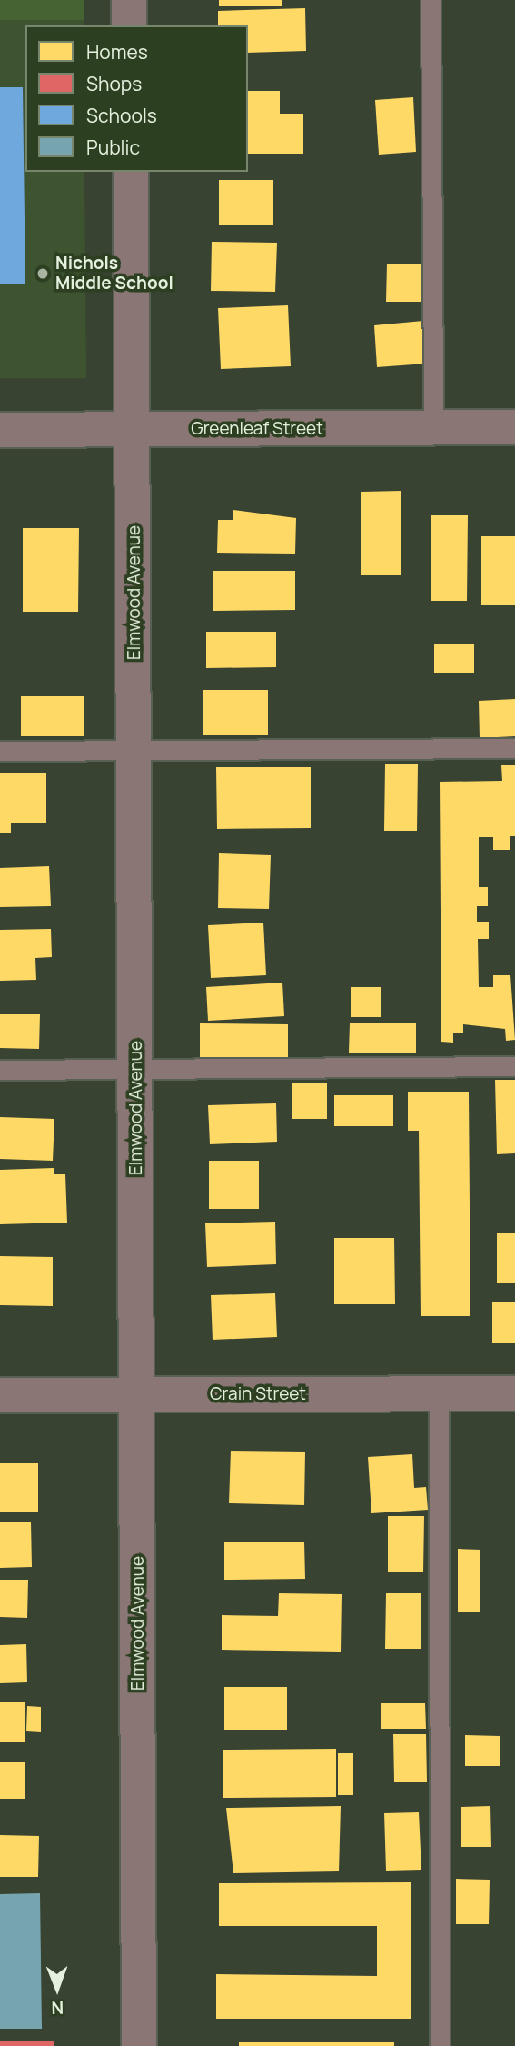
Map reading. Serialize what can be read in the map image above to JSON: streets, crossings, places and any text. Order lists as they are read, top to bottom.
{
  "streets": {
    "street": ["Greenleaf Street", "Elmwood Avenue", "Crain Street"]
  },
  "crossings": [
    ["Greenleaf Street", "Elmwood Avenue"],
    ["Elmwood Avenue", "Crain Street"]
  ],
  "places": ["Nichols Middle School"],
  "legend": [
    "Homes",
    "Shops",
    "Schools",
    "Public"
  ],
  "north": "bottom"
}
